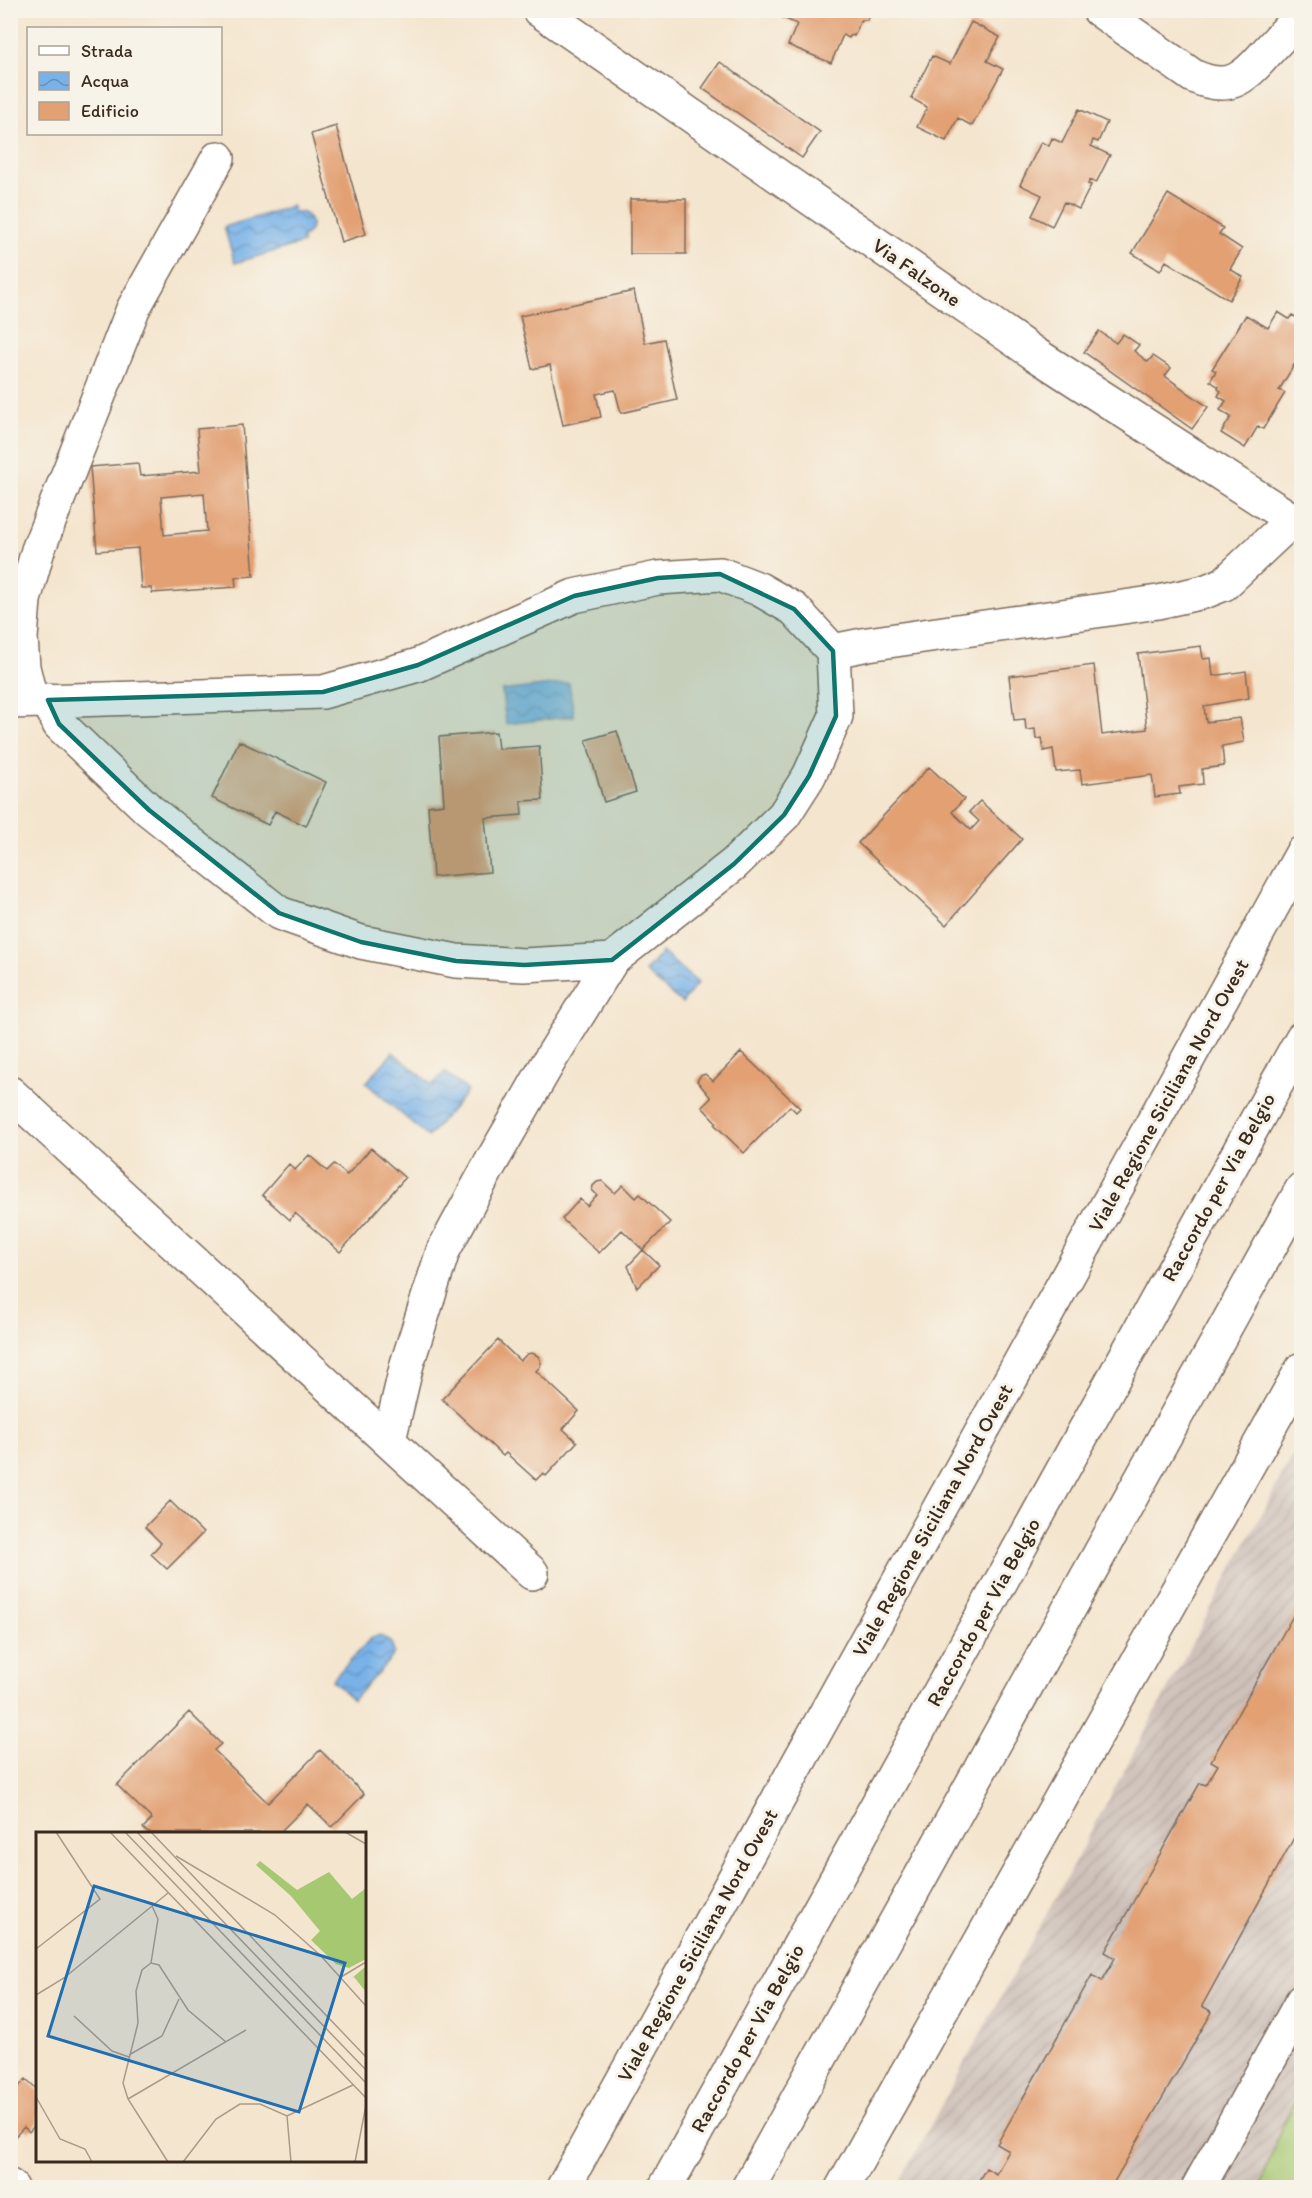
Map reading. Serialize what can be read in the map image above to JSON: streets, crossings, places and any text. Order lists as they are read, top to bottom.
{
  "streets": {
    "main road": ["Via Falzone", "Viale Regione Siciliana Nord Ovest", "Raccordo per Via Belgio"]
  },
  "legend": ["Strada", "Acqua", "Edificio"]
}
